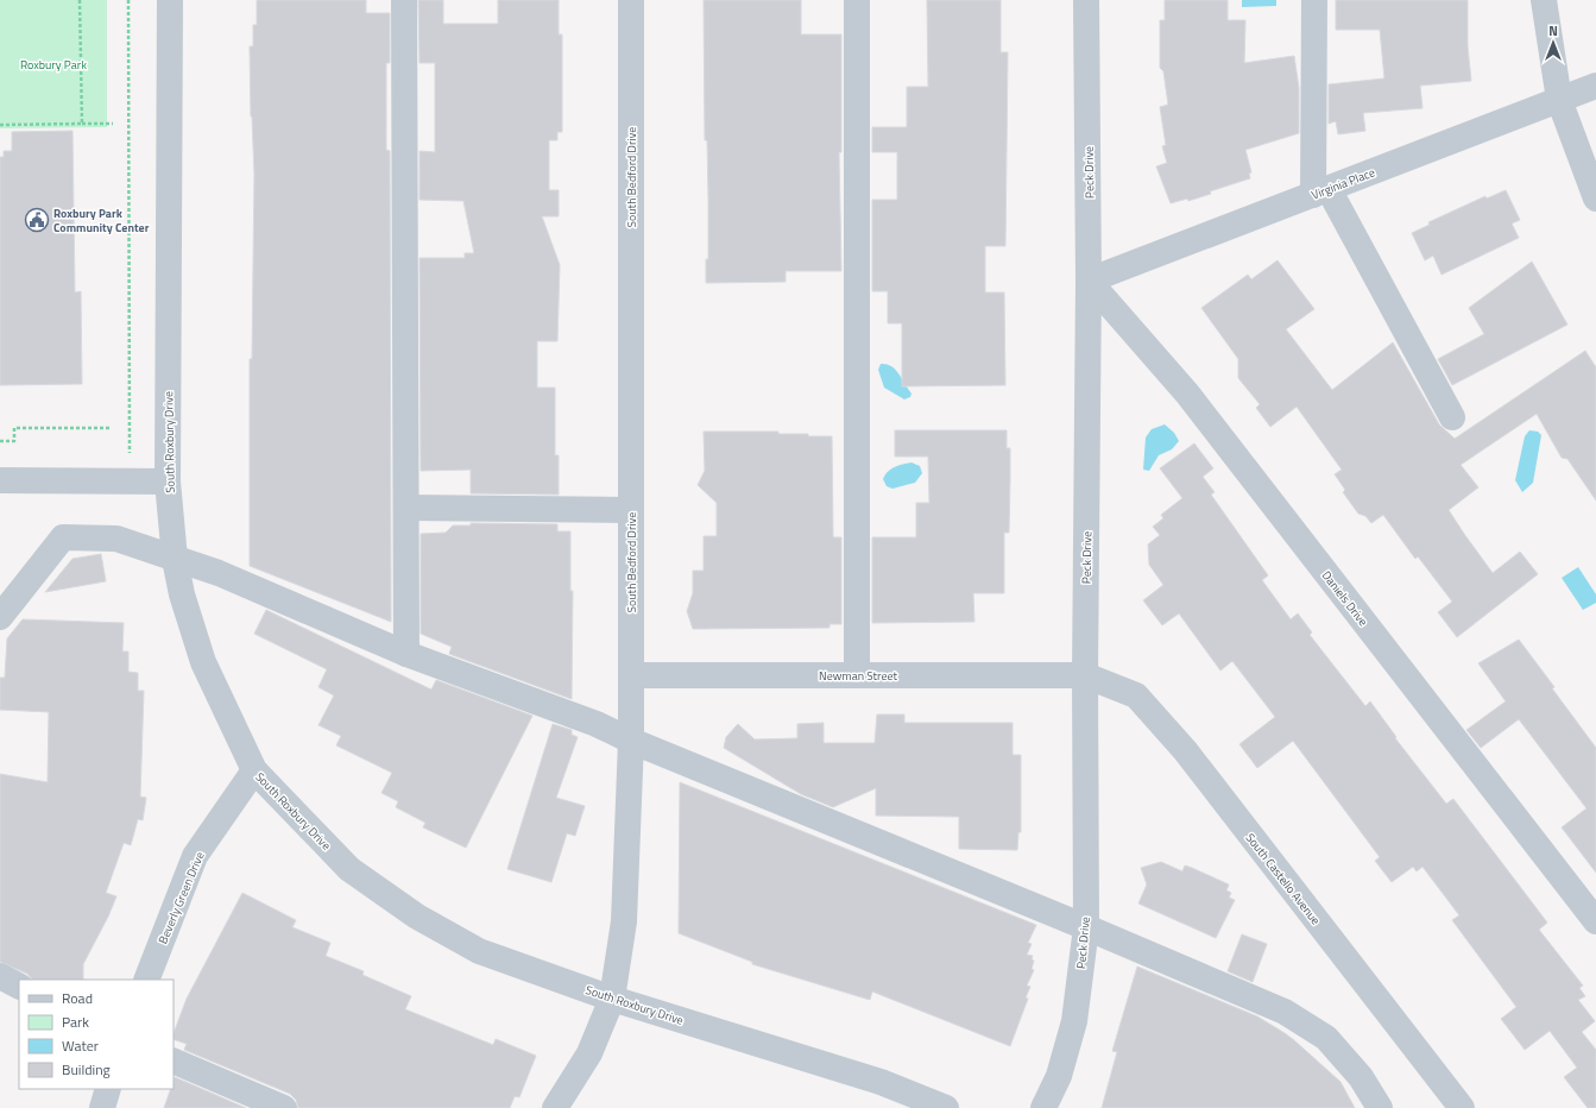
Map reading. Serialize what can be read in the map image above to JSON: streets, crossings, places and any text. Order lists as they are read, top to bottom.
{
  "streets": {
    "street": [
      "Peck Drive",
      "South Bedford Drive",
      "Virginia Place",
      "South Roxbury Drive",
      "Daniels Drive",
      "Newman Street",
      "South Castello Avenue",
      "Beverly Green Drive"
    ]
  },
  "crossings": [
    ["Peck Drive", "Virginia Place"],
    ["Peck Drive", "Daniels Drive"],
    ["Peck Drive", "Newman Street"],
    ["Peck Drive", "South Castello Avenue"],
    ["South Bedford Drive", "South Roxbury Drive"],
    ["South Bedford Drive", "Newman Street"],
    ["Virginia Place", "Daniels Drive"],
    ["South Roxbury Drive", "Beverly Green Drive"],
    ["Newman Street", "South Castello Avenue"]
  ],
  "parks": ["Roxbury Park"],
  "places": {
    "public building": ["Roxbury Park Community Center"]
  },
  "legend": [
    "Road",
    "Park",
    "Water",
    "Building"
  ],
  "north": "top"
}
